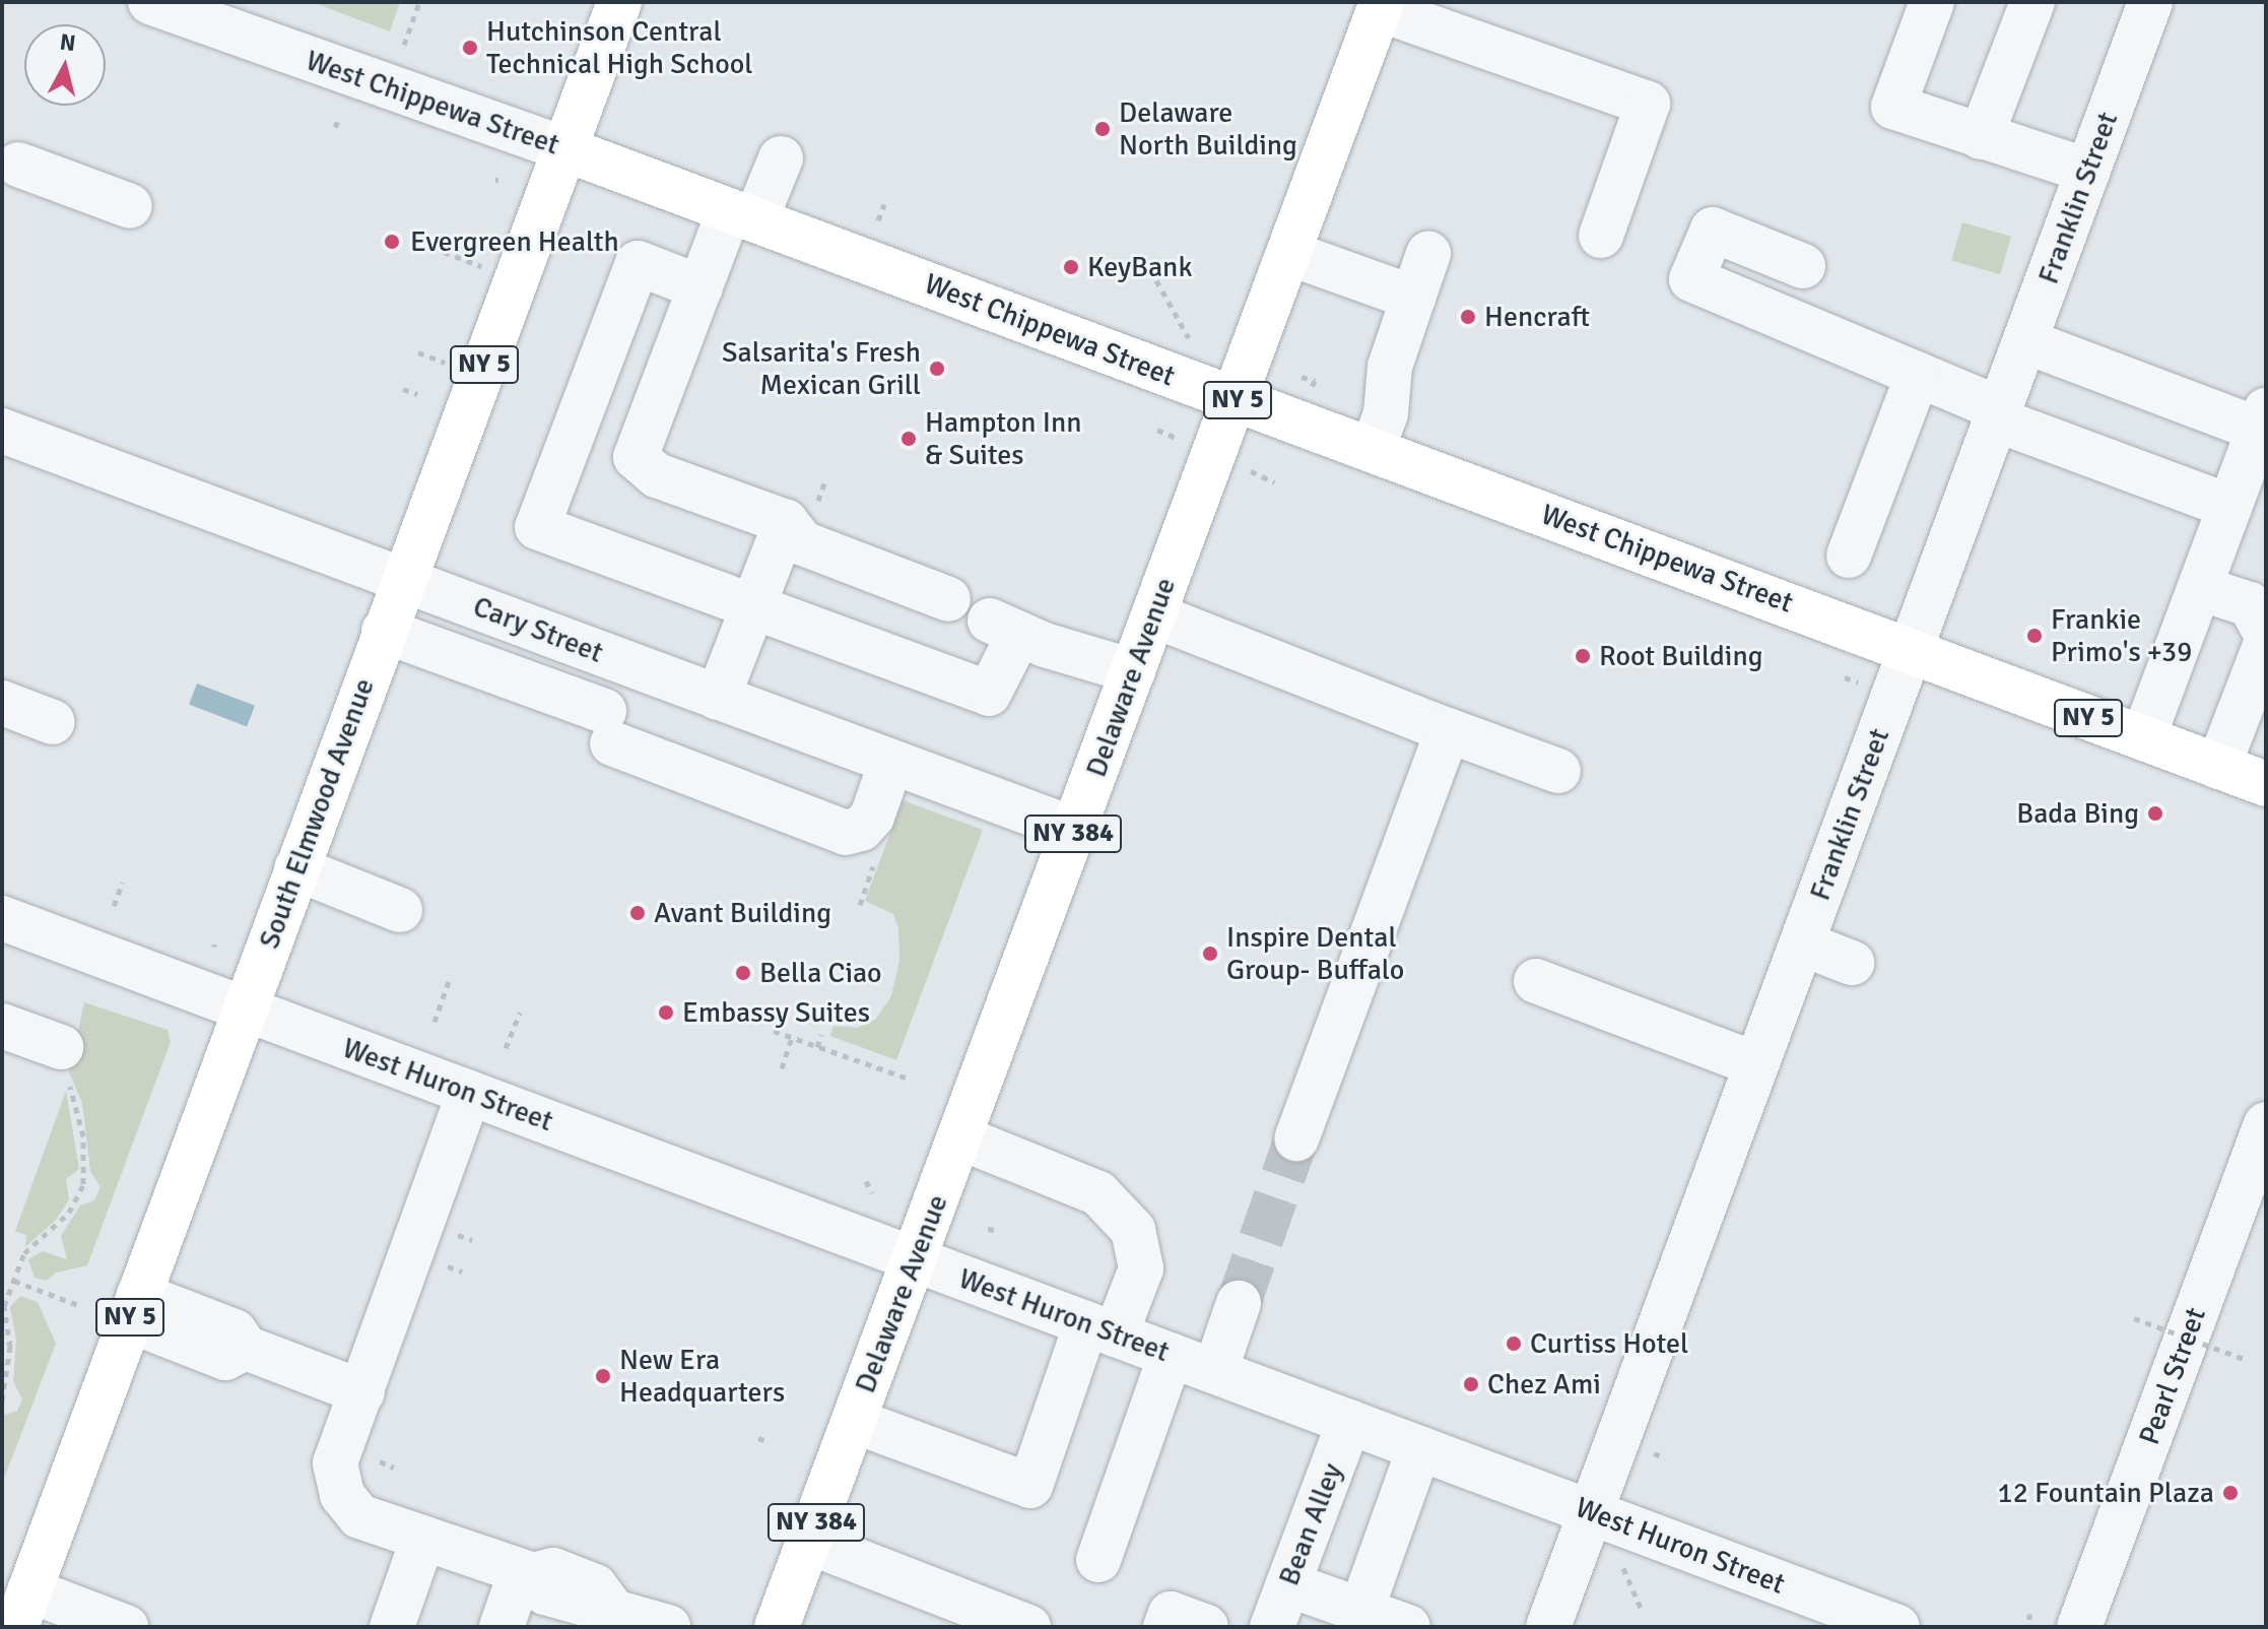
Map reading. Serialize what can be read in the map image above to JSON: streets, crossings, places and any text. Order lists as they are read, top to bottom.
{
  "streets": {
    "main road": [
      "West Chippewa Street",
      "NY 5",
      "Delaware Avenue",
      "South Elmwood Avenue",
      "NY 384"
    ],
    "street": [
      "Franklin Street",
      "Cary Street",
      "West Huron Street",
      "Pearl Street",
      "Bean Alley"
    ]
  },
  "crossings": [
    ["West Chippewa Street", "Franklin Street"],
    ["West Chippewa Street", "Delaware Avenue"],
    ["West Chippewa Street", "South Elmwood Avenue"],
    ["Franklin Street", "West Huron Street"],
    ["Cary Street", "Delaware Avenue"],
    ["Cary Street", "South Elmwood Avenue"],
    ["Delaware Avenue", "West Huron Street"],
    ["South Elmwood Avenue", "West Huron Street"],
    ["West Huron Street", "Bean Alley"]
  ],
  "places": [
    "Hutchinson Central Technical High School",
    "Delaware North Building",
    "Evergreen Health",
    "KeyBank",
    "Hencraft",
    "Salsarita's Fresh Mexican Grill",
    "Hampton Inn & Suites",
    "Frankie Primo's +39",
    "Root Building",
    "Bada Bing",
    "Avant Building",
    "Inspire Dental Group- Buffalo",
    "Bella Ciao",
    "Embassy Suites",
    "Curtiss Hotel",
    "New Era Headquarters",
    "Chez Ami",
    "12 Fountain Plaza"
  ],
  "north": "top"
}
